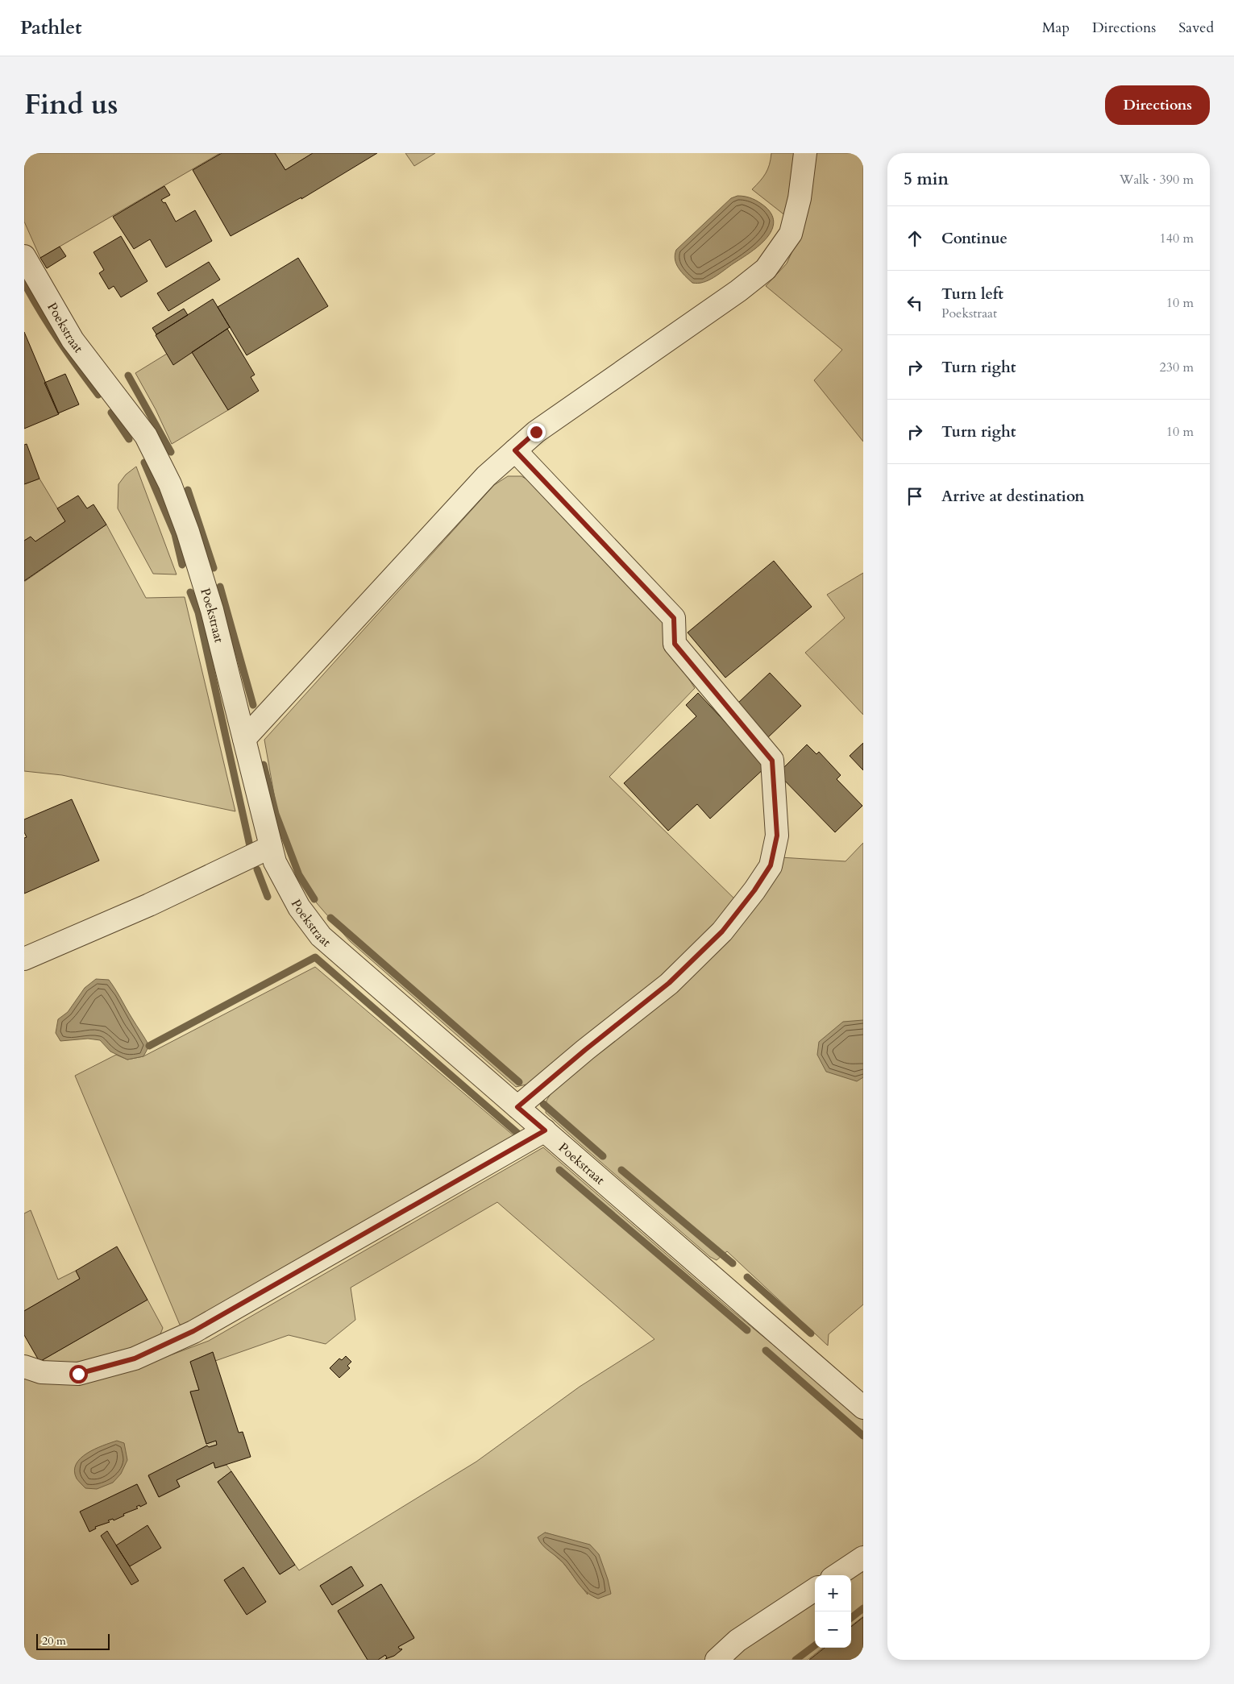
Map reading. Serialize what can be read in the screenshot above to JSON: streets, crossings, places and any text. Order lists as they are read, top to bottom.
{
  "streets": {
    "street": ["Poekstraat"]
  },
  "scale_bar": "20 m",
  "page": {
    "header": "Pathlet",
    "nav": ["Map", "Directions", "Saved"],
    "title": "Find us",
    "buttons": "Directions",
    "heading": ["5 min", "Walk · 390 m"],
    "list": [
      ["Continue", "140 m"],
      ["Turn left", "Poekstraat", "10 m"],
      ["Turn right", "230 m"],
      ["Turn right", "10 m"],
      "Arrive at destination"
    ],
    "map_buttons": ["+", "−"],
    "scale": "20 m"
  }
}
